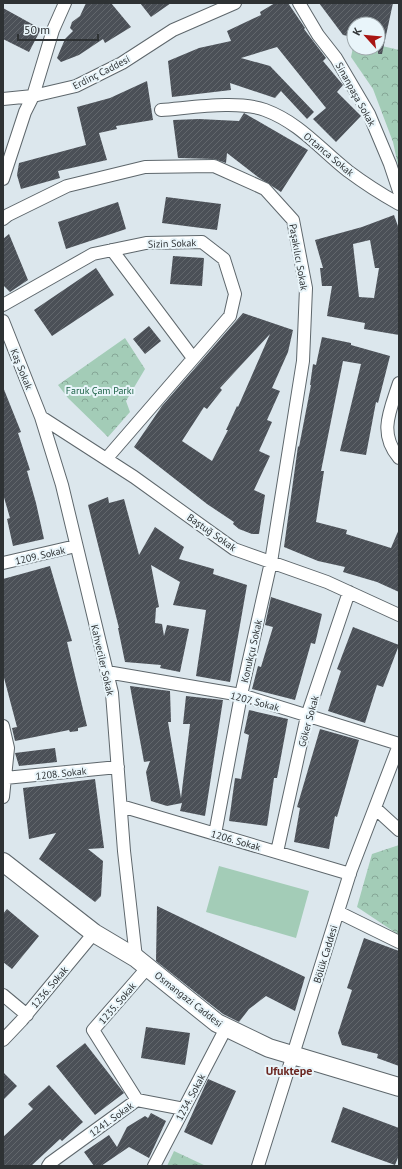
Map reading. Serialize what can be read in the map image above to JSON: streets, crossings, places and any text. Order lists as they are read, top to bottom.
{
  "streets": {
    "main road": ["Osmangazi Caddesi"],
    "street": [
      "Erdinç Caddesi",
      "Sinanpaşa Sokak",
      "Ortanca Sokak",
      "Sizin Sokak",
      "Paşakılıcı Sokak",
      "Kaş Sokak",
      "Baştuğ Sokak",
      "1209. Sokak",
      "Konukçu Sokak",
      "Kahveciler Sokak",
      "1207. Sokak",
      "Göker Sokak",
      "1208. Sokak",
      "1206. Sokak",
      "Bölük Caddesi",
      "1236. Sokak",
      "1235. Sokak",
      "1234. Sokak",
      "1241. Sokak"
    ]
  },
  "crossings": [
    ["Sizin Sokak", "Baştuğ Sokak"],
    ["Paşakılıcı Sokak", "Baştuğ Sokak"],
    ["Paşakılıcı Sokak", "Konukçu Sokak"],
    ["Kaş Sokak", "Baştuğ Sokak"],
    ["Kaş Sokak", "Kahveciler Sokak"],
    ["Baştuğ Sokak", "Konukçu Sokak"],
    ["Baştuğ Sokak", "Kahveciler Sokak"],
    ["Baştuğ Sokak", "Göker Sokak"],
    ["1209. Sokak", "Kahveciler Sokak"],
    ["Konukçu Sokak", "1207. Sokak"],
    ["Konukçu Sokak", "1206. Sokak"],
    ["Kahveciler Sokak", "1207. Sokak"],
    ["Kahveciler Sokak", "1208. Sokak"],
    ["Kahveciler Sokak", "1206. Sokak"],
    ["Kahveciler Sokak", "Osmangazi Caddesi"],
    ["Kahveciler Sokak", "1235. Sokak"],
    ["1207. Sokak", "Göker Sokak"],
    ["1207. Sokak", "Bölük Caddesi"],
    ["Göker Sokak", "1206. Sokak"],
    ["1206. Sokak", "Bölük Caddesi"],
    ["Bölük Caddesi", "Osmangazi Caddesi"],
    ["1236. Sokak", "Osmangazi Caddesi"],
    ["Osmangazi Caddesi", "1235. Sokak"],
    ["Osmangazi Caddesi", "1234. Sokak"],
    ["1235. Sokak", "1241. Sokak"],
    ["1234. Sokak", "1241. Sokak"]
  ],
  "districts": ["Ufuktepe"],
  "parks": ["Faruk Çam Parkı"],
  "scale_bar": "50 m",
  "north": "top left"
}
